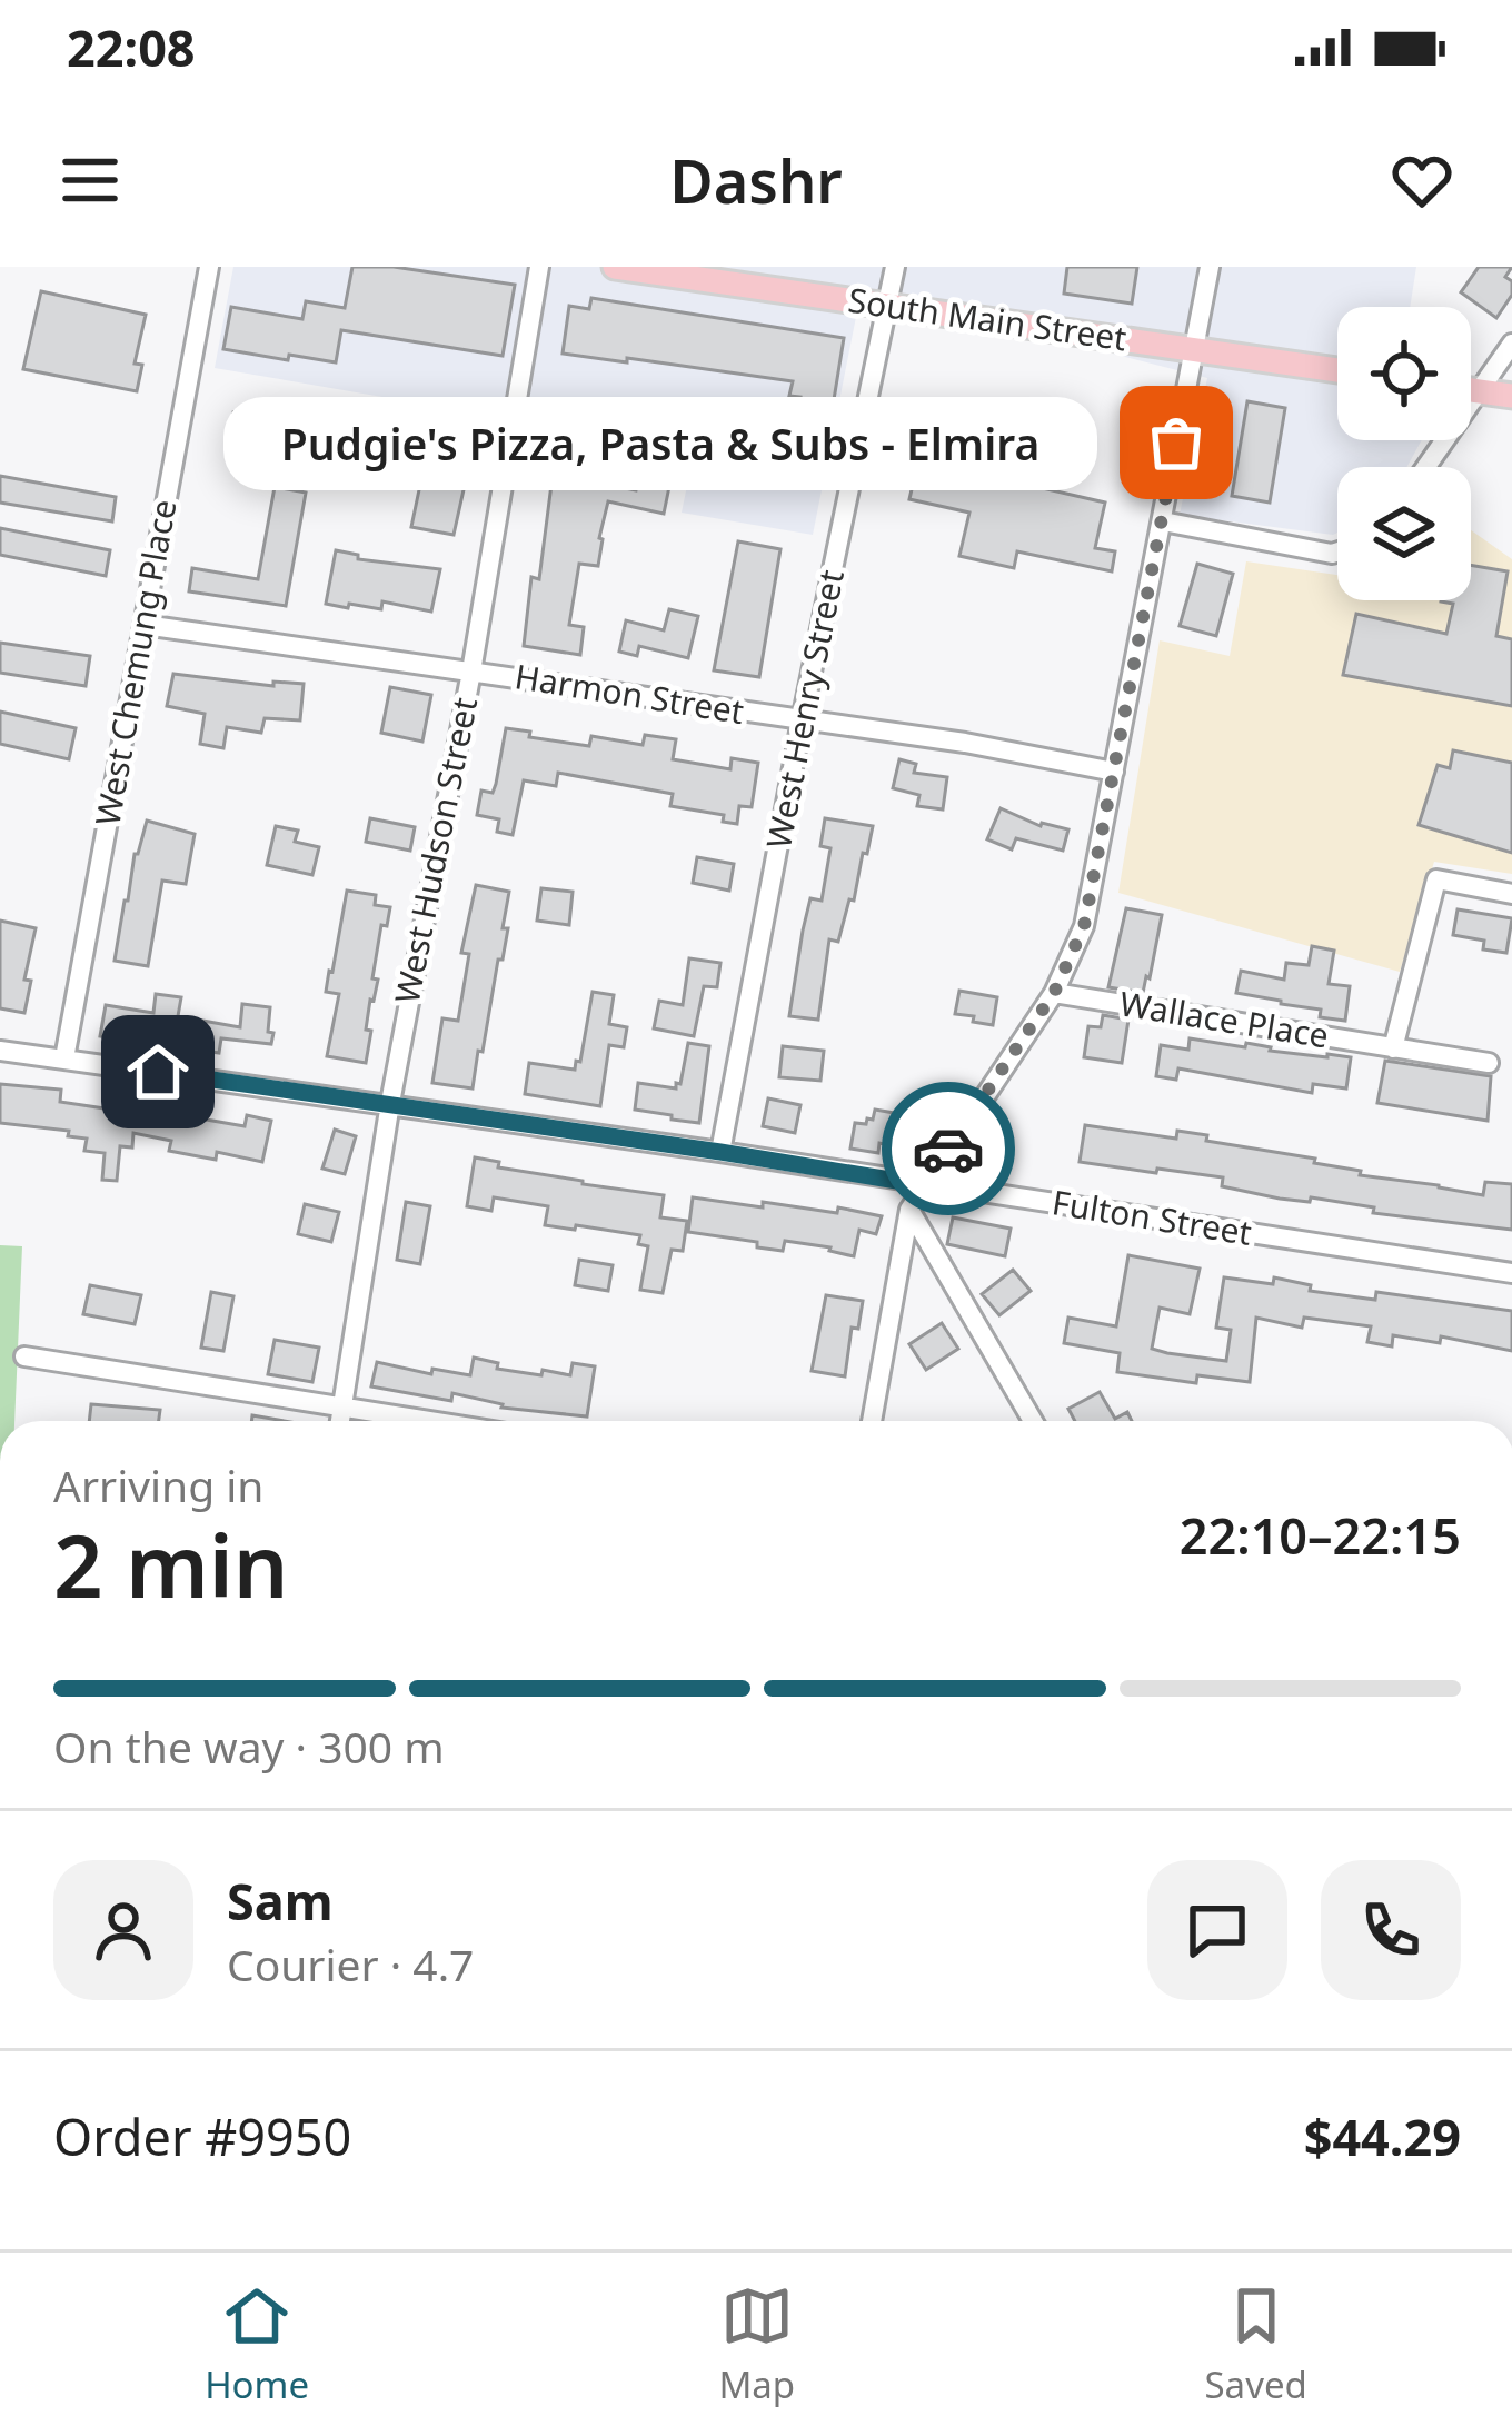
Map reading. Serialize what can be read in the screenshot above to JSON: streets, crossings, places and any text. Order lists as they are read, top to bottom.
{
  "streets": {
    "main road": ["South Main Street"],
    "street": [
      "West Chemung Place",
      "Harmon Street",
      "West Henry Street",
      "West Hudson Street",
      "Wallace Place",
      "Fulton Street"
    ]
  },
  "crossings": [
    ["South Main Street", "West Henry Street"],
    ["West Chemung Place", "Harmon Street"],
    ["West Chemung Place", "Fulton Street"],
    ["Harmon Street", "West Henry Street"],
    ["Harmon Street", "West Hudson Street"],
    ["West Henry Street", "Fulton Street"],
    ["West Hudson Street", "Fulton Street"]
  ],
  "places": ["Pudgie's Pizza, Pasta & Subs - Elmira"],
  "page": {
    "status": "22:08",
    "header": "Dashr",
    "bubble": "Pudgie's Pizza, Pasta & Subs - Elmira",
    "heading": ["2 min", "Arriving in", "22:10–22:15"],
    "panel": [
      "Sam",
      "Courier · 4.7",
      "Order #9950",
      "$44.29"
    ],
    "bar": "On the way · 300 m",
    "tabs": ["Home", "Map", "Saved"]
  }
}
